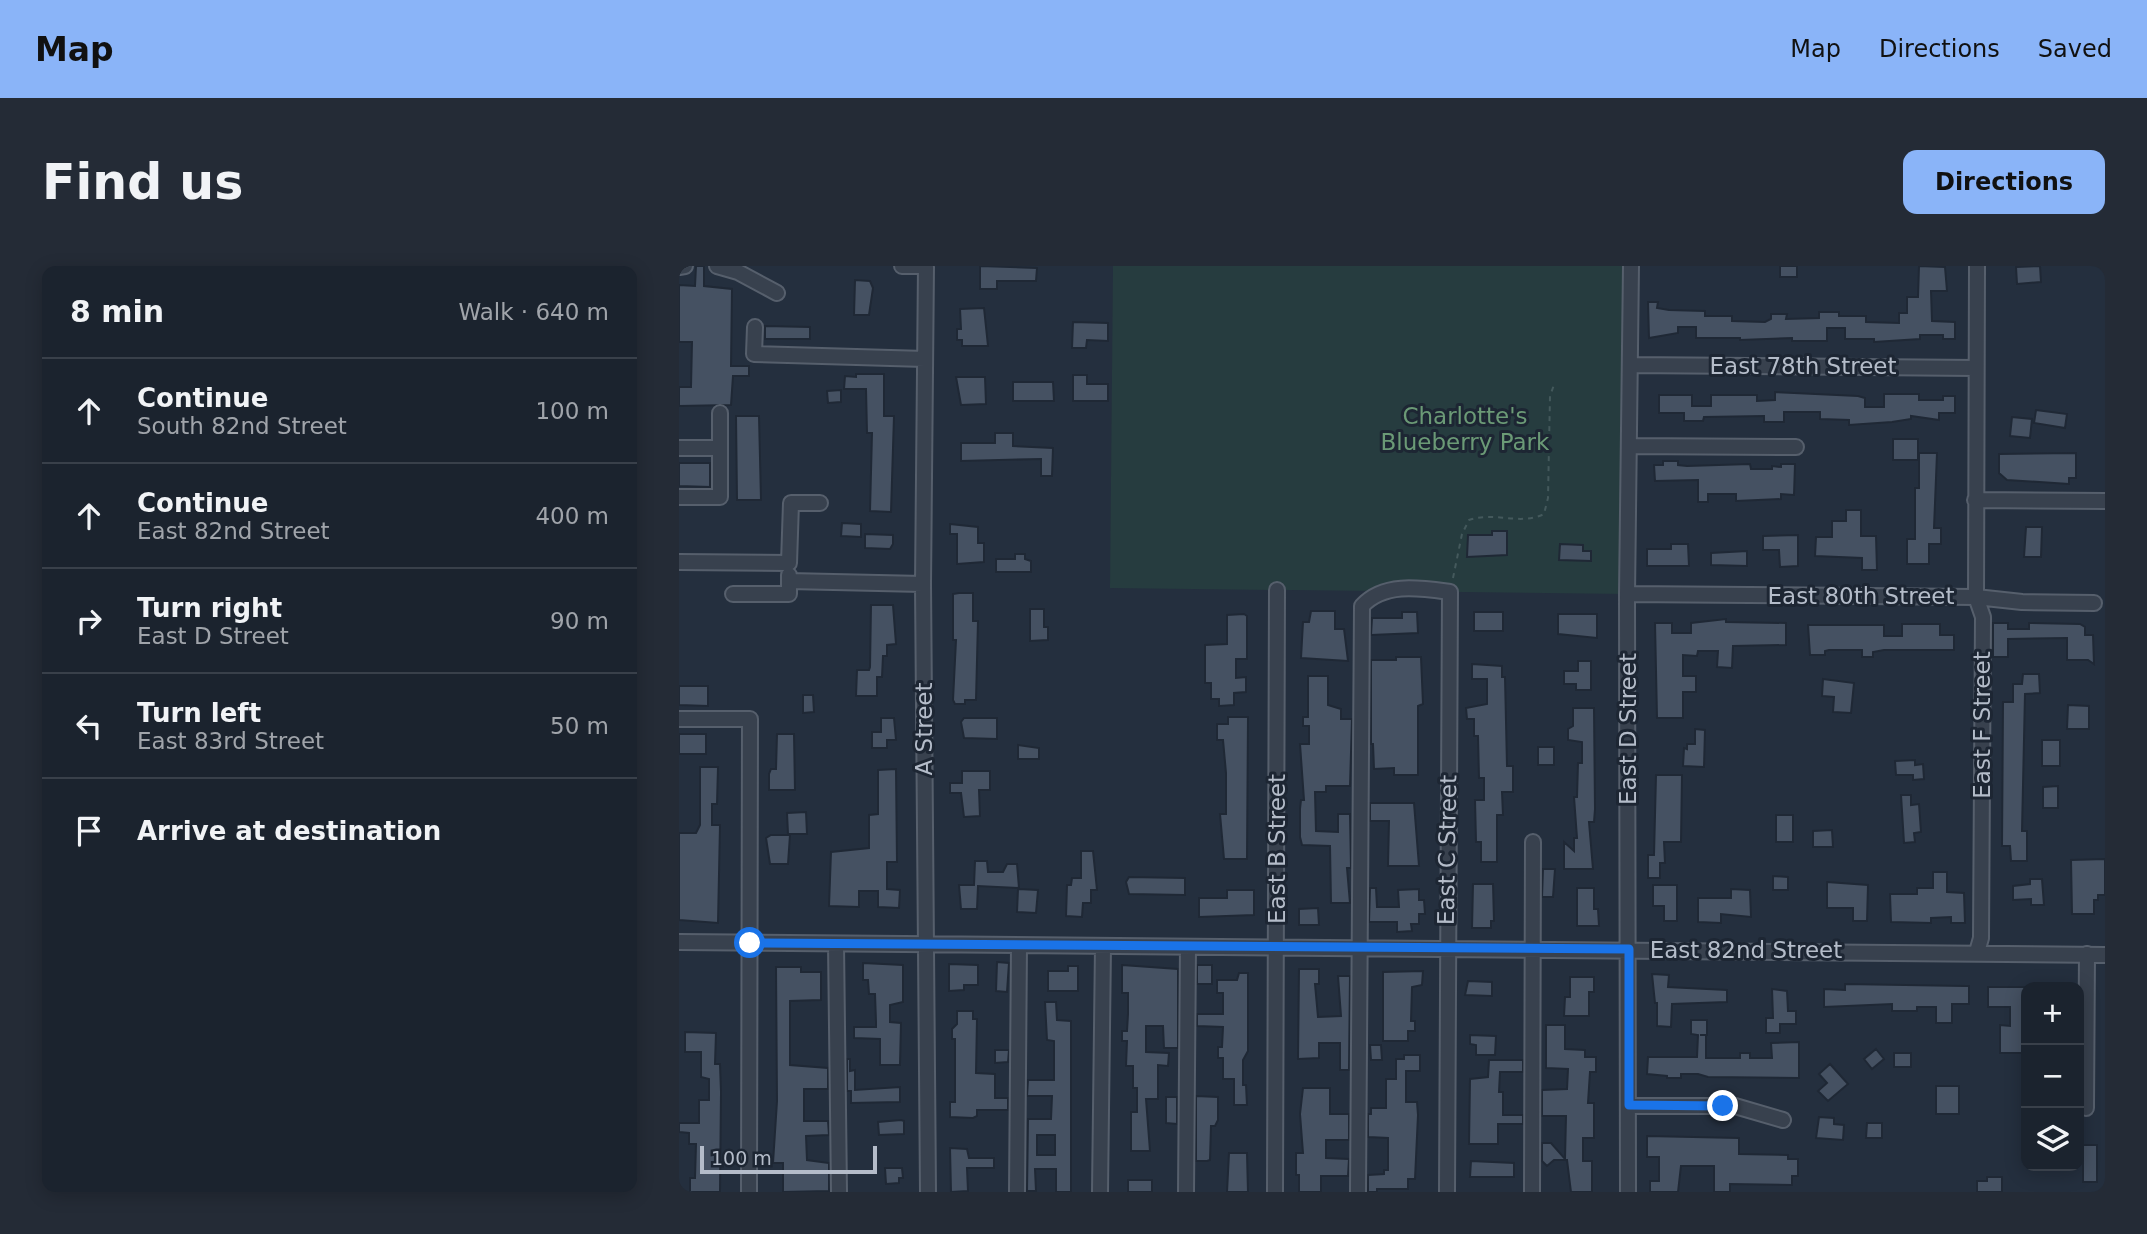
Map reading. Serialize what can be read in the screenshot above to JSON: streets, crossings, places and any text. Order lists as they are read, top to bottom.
{
  "streets": {
    "street": [
      "East 78th Street",
      "East 80th Street",
      "East F Street",
      "A Street",
      "East D Street",
      "East B Street",
      "East C Street",
      "East 82nd Street"
    ]
  },
  "crossings": [
    ["East 78th Street", "East F Street"],
    ["East 78th Street", "East D Street"],
    ["East 80th Street", "East F Street"],
    ["East 80th Street", "East D Street"],
    ["East F Street", "East 82nd Street"],
    ["A Street", "East 82nd Street"],
    ["East D Street", "East 82nd Street"],
    ["East B Street", "East 82nd Street"],
    ["East C Street", "East 82nd Street"]
  ],
  "parks": ["Charlotte's Blueberry Park"],
  "scale_bar": "100 m",
  "page": {
    "header": "Map",
    "nav": ["Map", "Directions", "Saved"],
    "buttons": "Directions",
    "title": "Find us",
    "heading": ["8 min", "Walk · 640 m"],
    "list": [
      ["Continue", "South 82nd Street", "100 m"],
      ["Continue", "East 82nd Street", "400 m"],
      ["Turn right", "East D Street", "90 m"],
      ["Turn left", "East 83rd Street", "50 m"],
      "Arrive at destination"
    ],
    "map_buttons": ["+", "−"],
    "scale": "100 m"
  }
}
